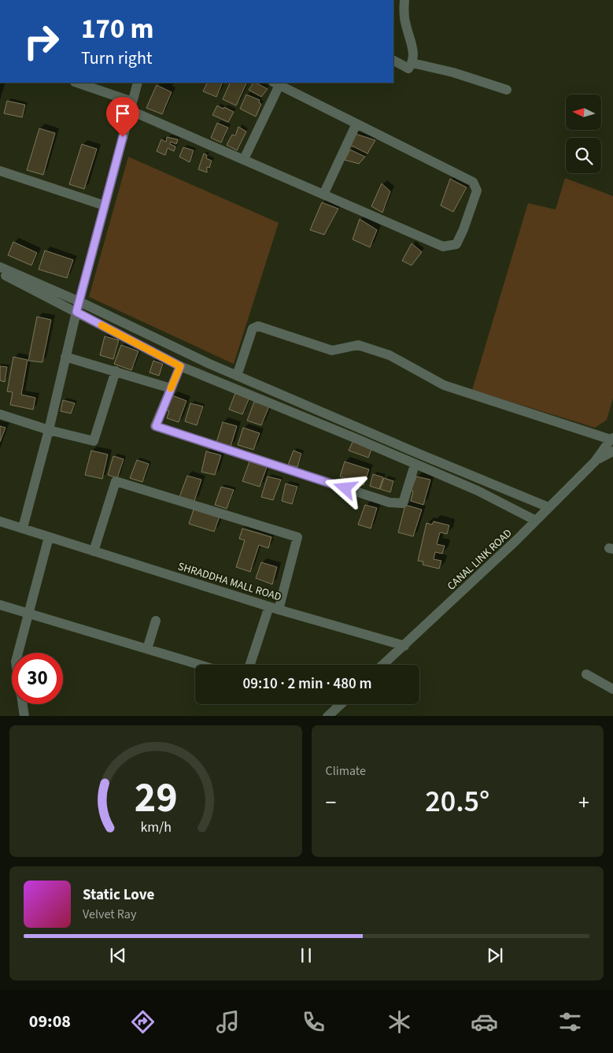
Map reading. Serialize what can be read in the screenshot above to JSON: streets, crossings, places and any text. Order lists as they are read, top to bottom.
{
  "streets": {
    "street": ["CANAL LINK ROAD", "SHRADDHA MALL ROAD"]
  },
  "crossings": [
    ["CANAL LINK ROAD", "SHRADDHA MALL ROAD"]
  ],
  "north": "left",
  "page": {
    "turn": ["170 m", "Turn right"],
    "limit": "30",
    "trip": "09:10 · 2 min · 480 m",
    "tile": "Climate",
    "heat": ["−", "20.5°", "+"],
    "song": ["Static Love", "Velvet Ray"],
    "tabs": "09:08",
    "gauge": ["29", "km/h"]
  }
}
